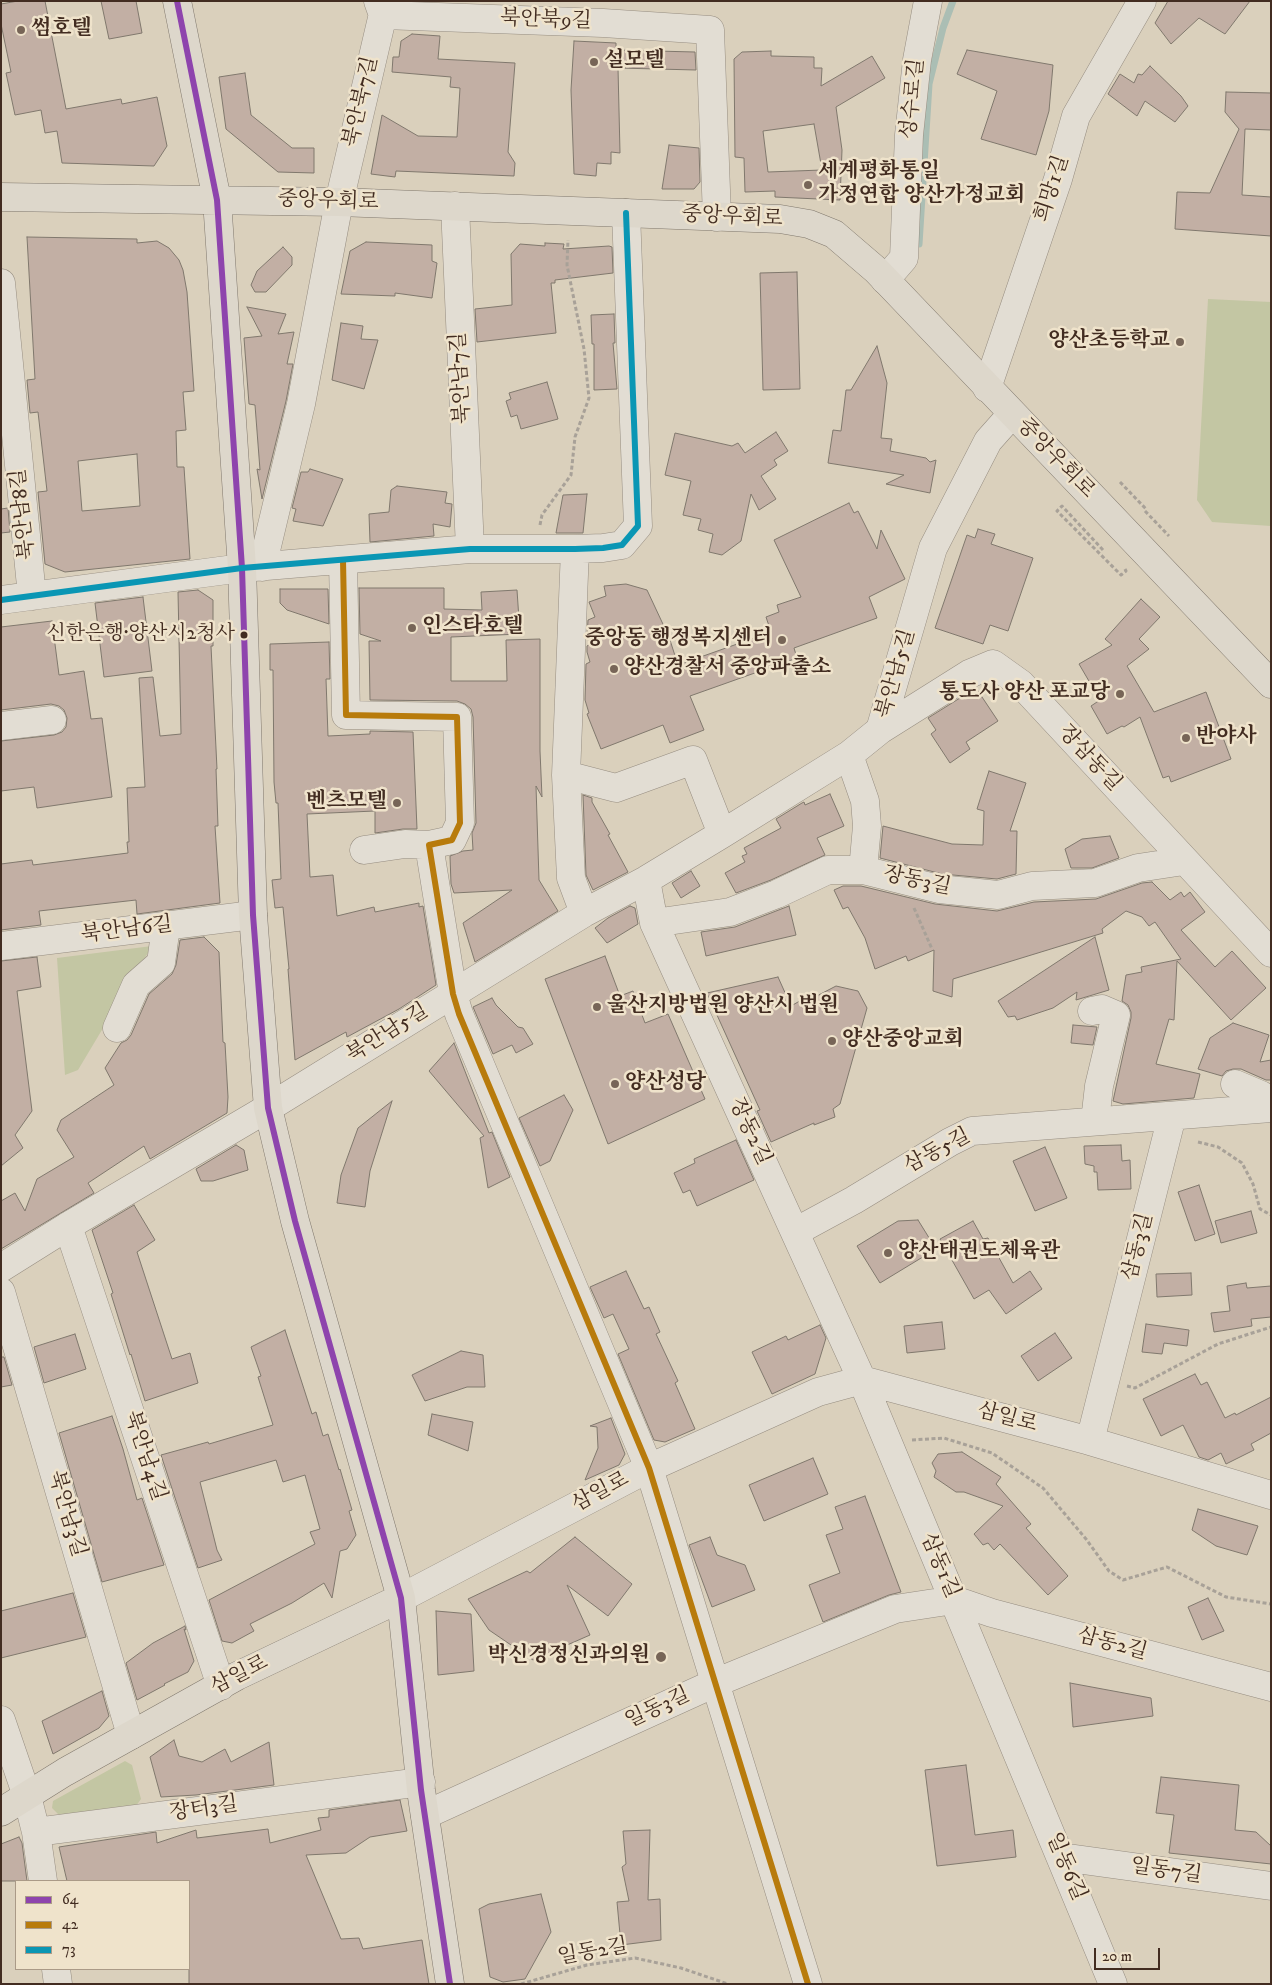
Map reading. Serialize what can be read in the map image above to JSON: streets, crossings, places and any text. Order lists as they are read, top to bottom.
{
  "streets": {
    "main road": ["중앙우회로", "삼일로"],
    "street": [
      "북안북9길",
      "성수로길",
      "북안북7길",
      "희망1길",
      "북안남7길",
      "북안남8길",
      "북안남5길",
      "장삼동길",
      "장동3길",
      "북안남6길",
      "장동2길",
      "삼동5길",
      "삼동3길",
      "북안남4길",
      "북안남3길",
      "삼동1길",
      "삼동2길",
      "일동3길",
      "장터3길",
      "일동6길",
      "일동7길"
    ],
    "path": ["일동2길"]
  },
  "crossings": [
    ["북안북9길", "북안북7길"],
    ["북안북9길", "중앙우회로"],
    ["성수로길", "중앙우회로"],
    ["북안북7길", "중앙우회로"],
    ["희망1길", "중앙우회로"],
    ["중앙우회로", "북안남7길"],
    ["중앙우회로", "북안남5길"],
    ["북안남5길", "장삼동길"],
    ["북안남5길", "장동2길"],
    ["장삼동길", "장동3길"],
    ["장동3길", "장동2길"],
    ["장동2길", "삼동5길"],
    ["장동2길", "삼일로"],
    ["장동2길", "삼동1길"],
    ["삼동5길", "삼동3길"],
    ["삼동3길", "삼일로"],
    ["삼일로", "북안남4길"],
    ["삼일로", "북안남3길"],
    ["삼일로", "삼동1길"],
    ["삼동1길", "삼동2길"],
    ["삼동1길", "일동3길"],
    ["삼동1길", "일동6길"],
    ["삼동2길", "일동3길"],
    ["일동6길", "일동7길"]
  ],
  "places": [
    "썸호텔",
    "설모텔",
    "세계평화통일 가정연합 양산가정교회",
    "양산초등학교",
    "인스타호텔",
    "신한은행·양산시2청사",
    "중앙동 행정복지센터",
    "양산경찰서 중앙파출소",
    "통도사 양산 포교당",
    "반야사",
    "벤츠모텔",
    "울산지방법원 양산시 법원",
    "양산중앙교회",
    "양산성당",
    "양산태권도체육관",
    "박신경정신과의원"
  ],
  "lines": ["transit line 64", "transit line 73", "transit line 42"],
  "legend": ["64", "42", "73"],
  "scale_bar": "20 m"
}
